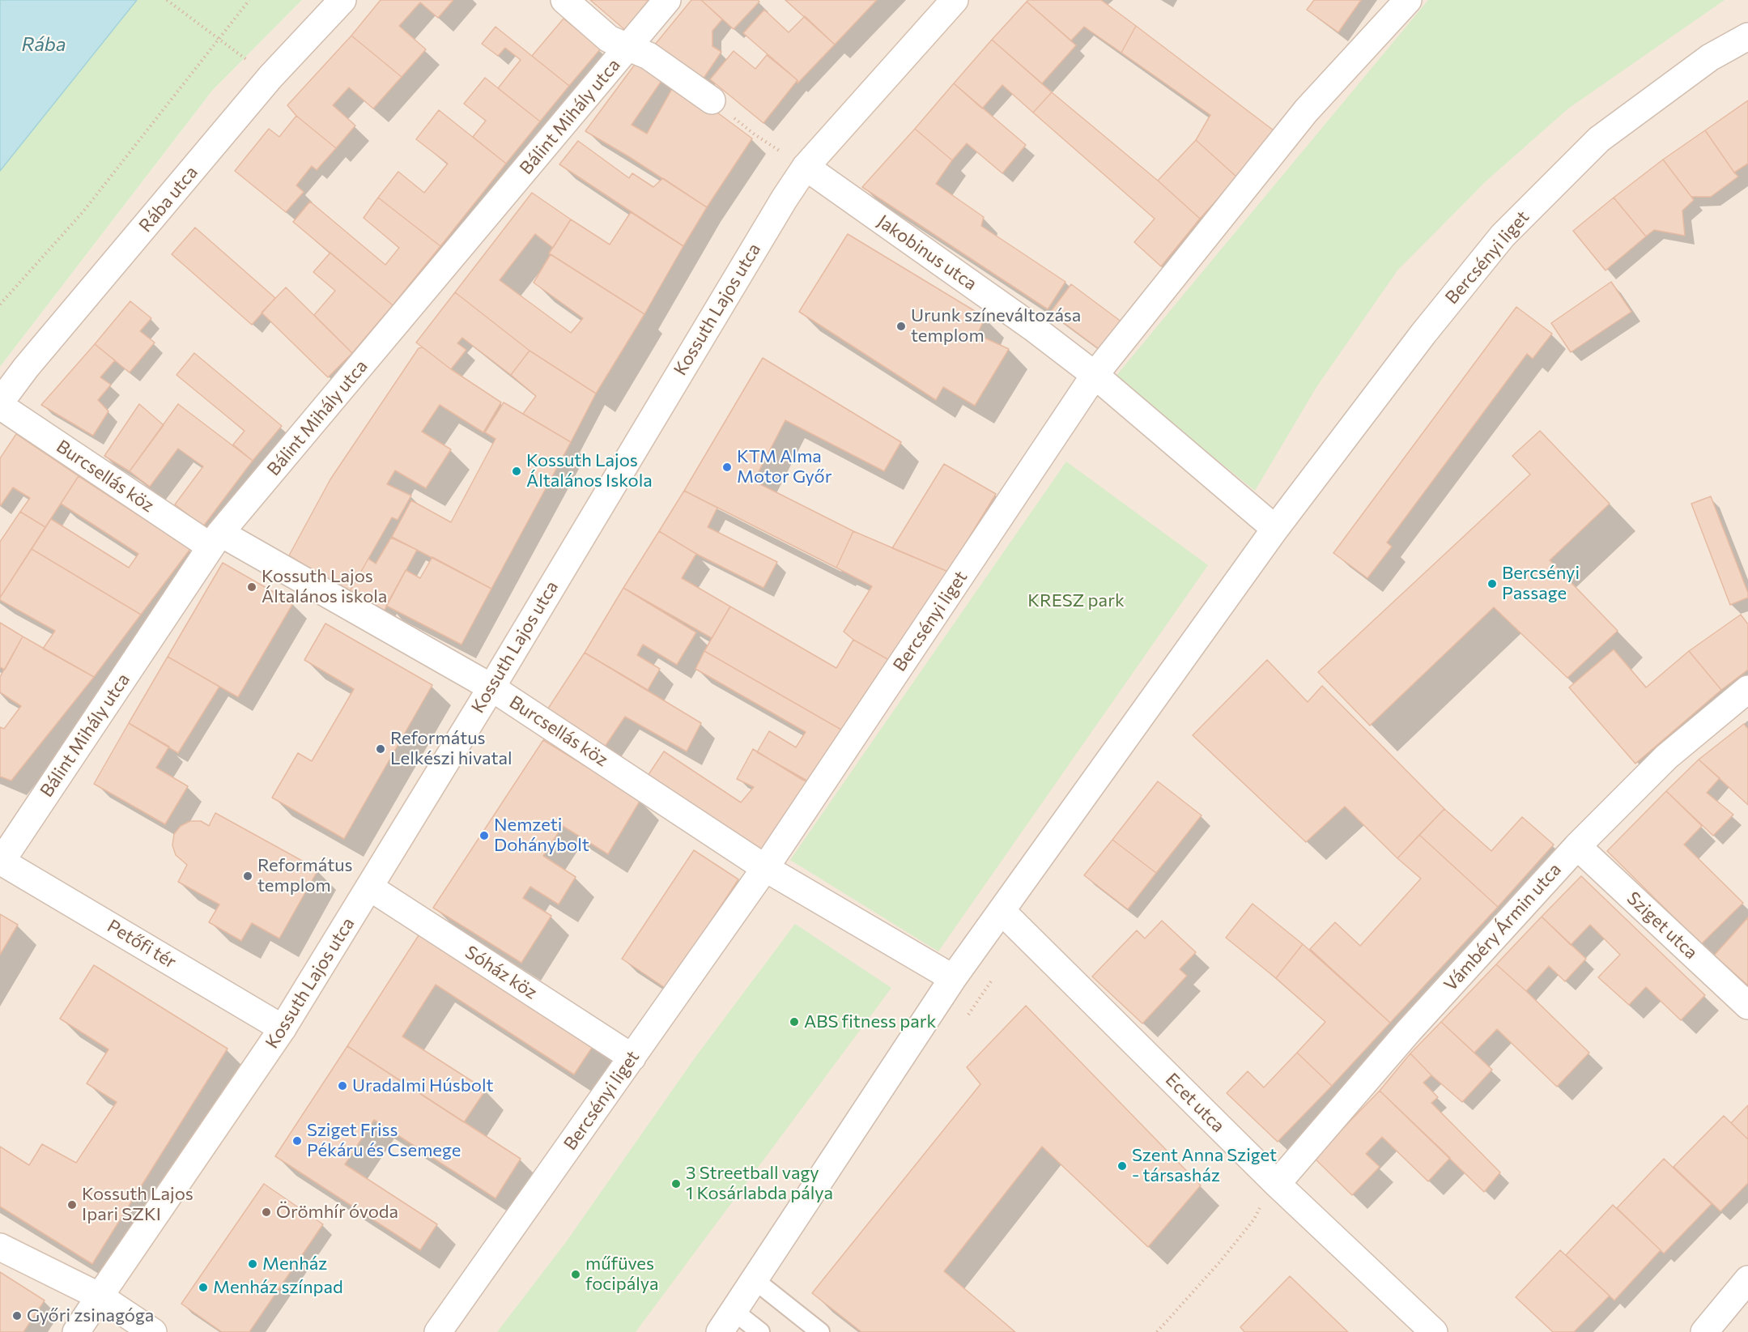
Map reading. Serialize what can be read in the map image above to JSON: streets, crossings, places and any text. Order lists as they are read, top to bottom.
{
  "streets": {
    "street": [
      "Bálint Mihály utca",
      "Rába utca",
      "Jakobinus utca",
      "Bercsényi liget",
      "Kossuth Lajos utca",
      "Burcsellás köz",
      "Sziget utca",
      "Vámbéry Ármin utca",
      "Petőfi tér",
      "Sóház köz",
      "Ecet utca"
    ]
  },
  "crossings": [
    ["Bálint Mihály utca", "Burcsellás köz"],
    ["Bálint Mihály utca", "Petőfi tér"],
    ["Rába utca", "Burcsellás köz"],
    ["Jakobinus utca", "Bercsényi liget"],
    ["Jakobinus utca", "Kossuth Lajos utca"],
    ["Bercsényi liget", "Burcsellás köz"],
    ["Bercsényi liget", "Sóház köz"],
    ["Bercsényi liget", "Ecet utca"],
    ["Kossuth Lajos utca", "Burcsellás köz"],
    ["Kossuth Lajos utca", "Petőfi tér"],
    ["Kossuth Lajos utca", "Sóház köz"],
    ["Sziget utca", "Vámbéry Ármin utca"],
    ["Vámbéry Ármin utca", "Ecet utca"]
  ],
  "water": ["Rába"],
  "parks": ["KRESZ park"],
  "places": [
    "Urunk színeváltozása templom",
    "KTM Alma Motor Győr",
    "Kossuth Lajos Általános Iskola",
    "Bercsényi Passage",
    "Kossuth Lajos Általános iskola",
    "Református Lelkészi hivatal",
    "Nemzeti Dohánybolt",
    "Református templom",
    "ABS fitness park",
    "Uradalmi Húsbolt",
    "Sziget Friss Pékáru és Csemege",
    "Szent Anna Sziget - társasház",
    "3 Streetball vagy 1 Kosárlabda pálya",
    "Kossuth Lajos Ipari SZKI",
    "Örömhír óvoda",
    "Menház",
    "műfüves focipálya",
    "Menház színpad",
    "Győri zsinagóga"
  ]
}
